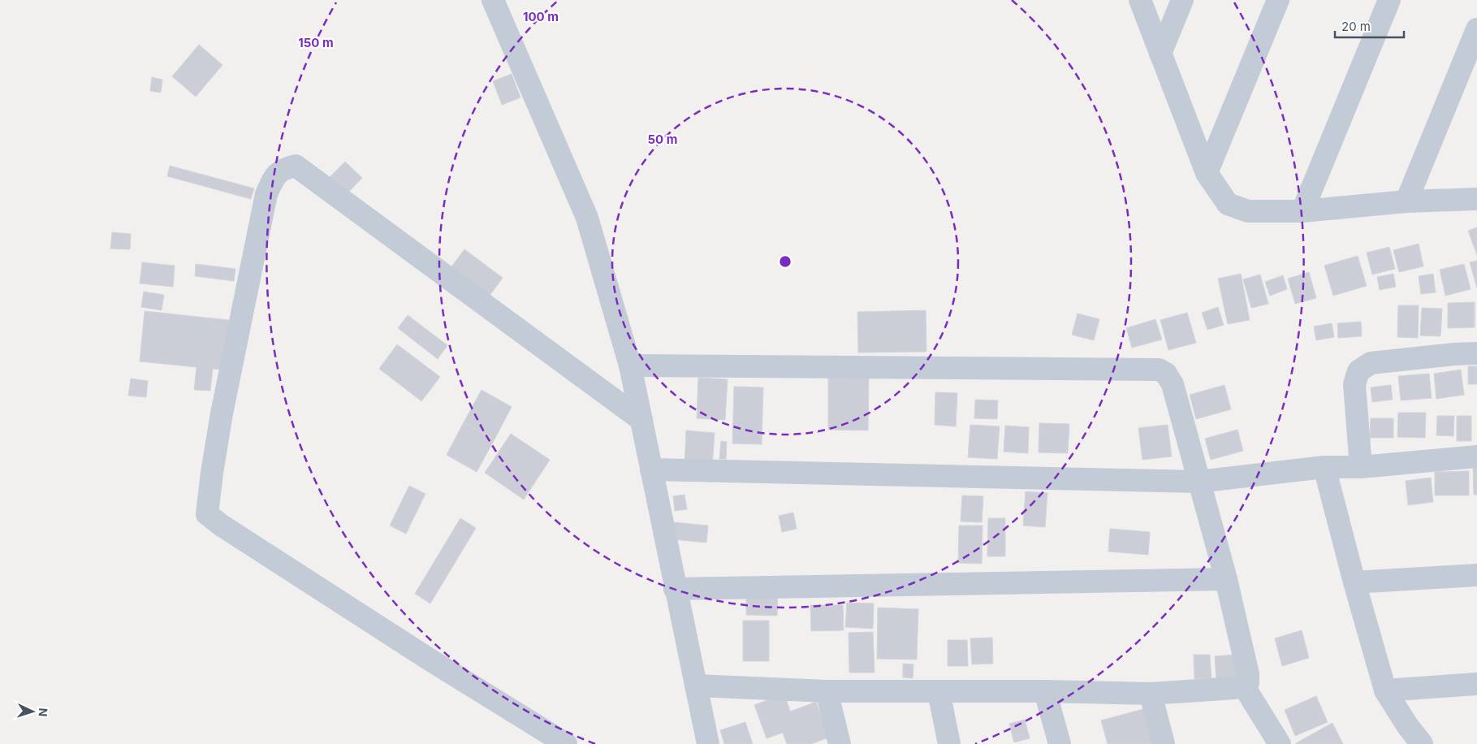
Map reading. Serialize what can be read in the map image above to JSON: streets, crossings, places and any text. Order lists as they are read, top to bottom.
{
  "scale_bar": "20 m",
  "north": "right",
  "rings": ["100 m", "150 m", "50 m"]
}
